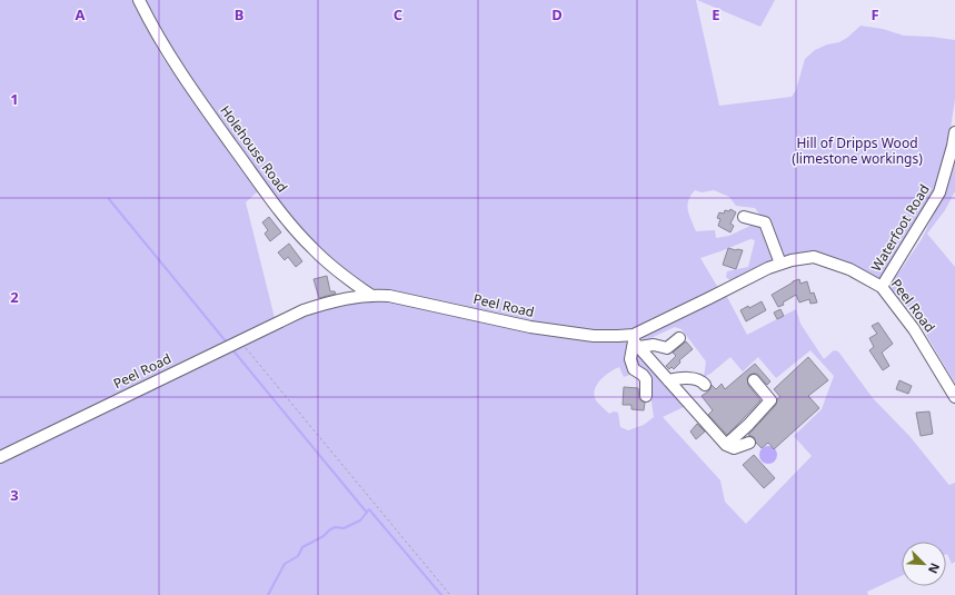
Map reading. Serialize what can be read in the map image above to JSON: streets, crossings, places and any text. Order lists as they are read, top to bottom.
{
  "streets": {
    "street": ["Holehouse Road", "Waterfoot Road", "Peel Road"]
  },
  "crossings": [
    ["Holehouse Road", "Peel Road"],
    ["Waterfoot Road", "Peel Road"]
  ],
  "parks": ["Hill of Dripps Wood (limestone workings)"],
  "north": "bottom right",
  "grid": {
    "columns": [
      "A",
      "B",
      "C",
      "D",
      "E",
      "F"
    ],
    "rows": ["1", "2", "3"]
  }
}
